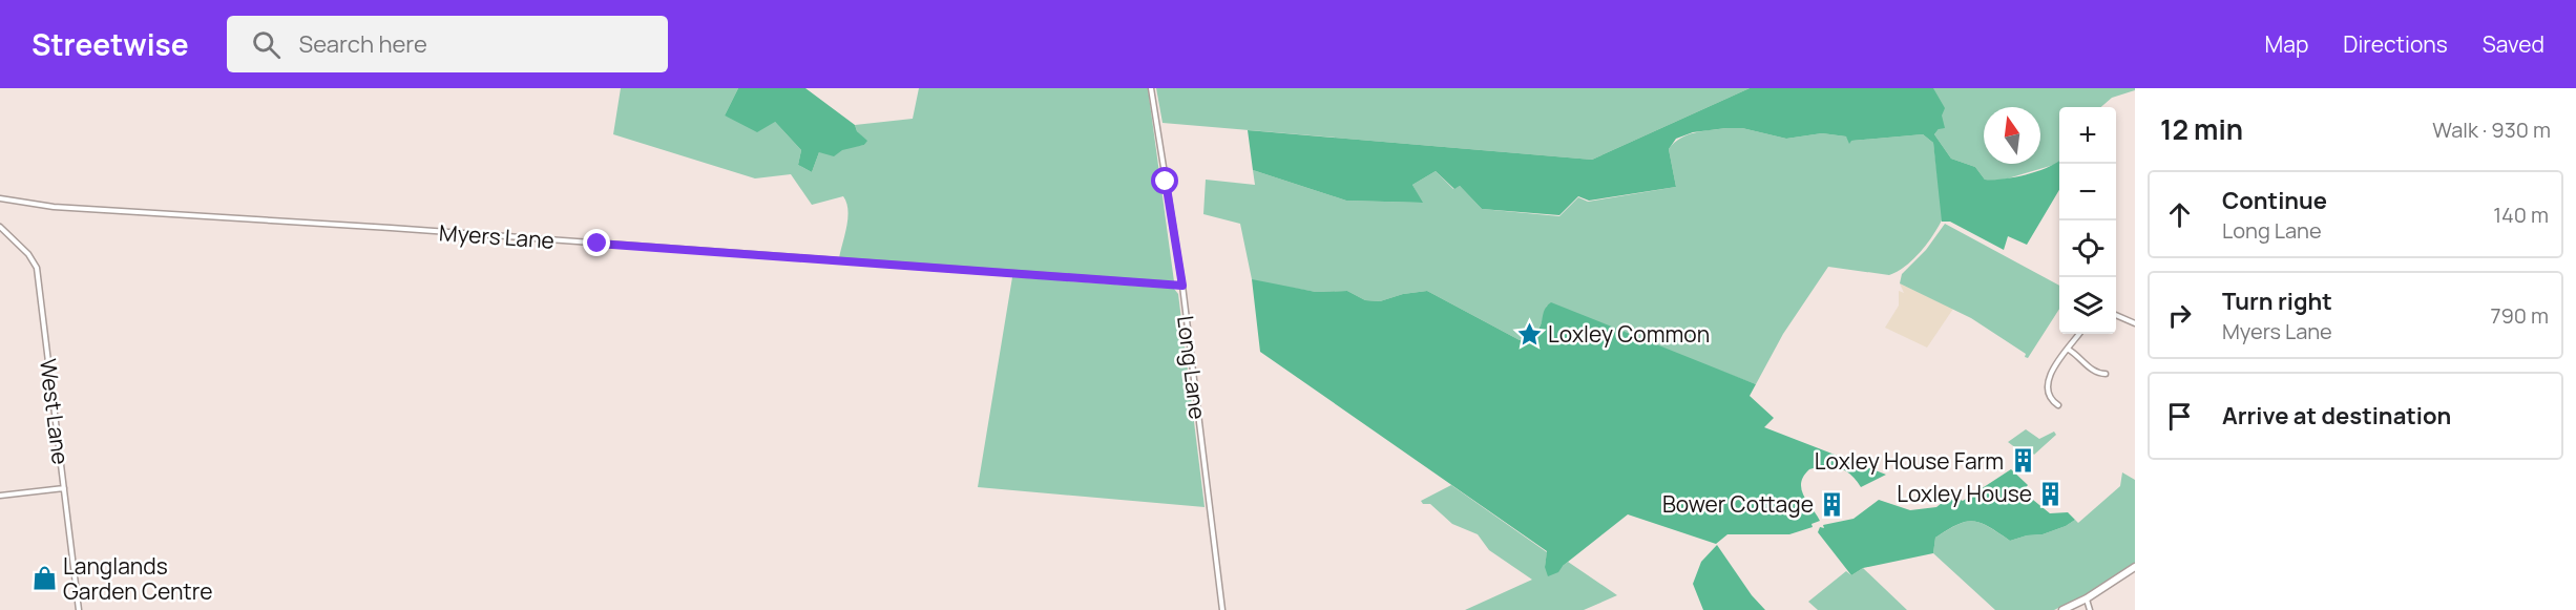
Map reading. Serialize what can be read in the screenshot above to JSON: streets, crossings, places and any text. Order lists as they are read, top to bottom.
{
  "streets": {
    "street": ["Myers Lane", "Long Lane", "West Lane"]
  },
  "crossings": [
    ["Myers Lane", "Long Lane"]
  ],
  "places": {
    "place": ["Loxley Common"],
    "building": ["Loxley House Farm", "Loxley House", "Bower Cottage"],
    "shop": ["Langlands Garden Centre"]
  },
  "north": "top",
  "page": {
    "header": "Streetwise",
    "search": "Search here",
    "nav": ["Map", "Directions", "Saved"],
    "heading": ["12 min", "Walk · 930 m"],
    "map_buttons": ["+", "−"],
    "list": [
      ["Continue", "Long Lane", "140 m"],
      ["Turn right", "Myers Lane", "790 m"],
      "Arrive at destination"
    ]
  }
}
